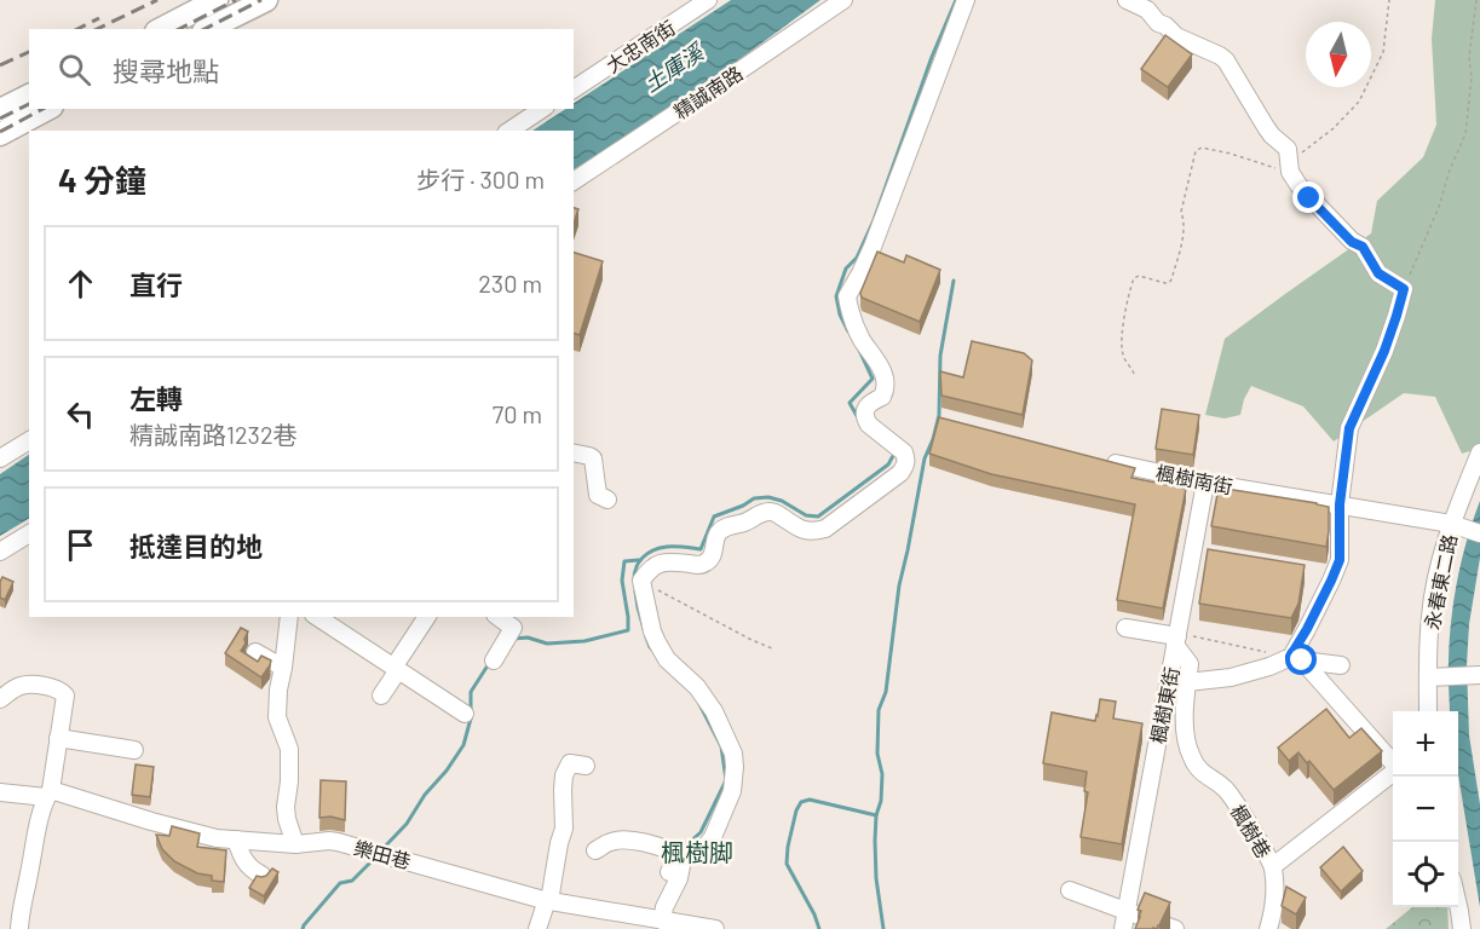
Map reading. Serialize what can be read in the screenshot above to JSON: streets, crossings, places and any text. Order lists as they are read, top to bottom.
{
  "streets": {
    "street": [
      "大忠南街",
      "精誠南路",
      "楓樹南街",
      "永春東二路",
      "楓樹東街",
      "楓樹巷",
      "樂田巷"
    ]
  },
  "crossings": [
    ["楓樹南街", "永春東二路"],
    ["楓樹南街", "楓樹東街"],
    ["楓樹東街", "楓樹巷"]
  ],
  "districts": ["楓樹脚"],
  "water": ["土庫溪"],
  "north": "bottom",
  "page": {
    "search": "搜尋地點",
    "heading": ["4 分鐘", "步行 · 300 m"],
    "list": [
      ["直行", "230 m"],
      ["左轉", "精誠南路1232巷", "70 m"],
      "抵達目的地"
    ],
    "map_buttons": ["+", "−"]
  }
}
